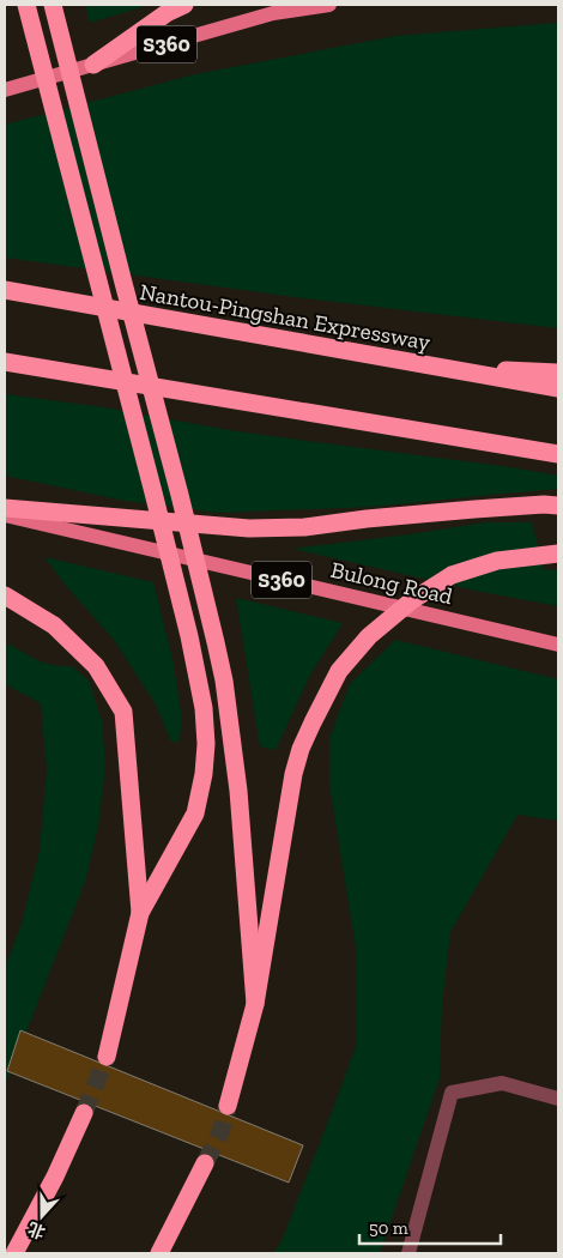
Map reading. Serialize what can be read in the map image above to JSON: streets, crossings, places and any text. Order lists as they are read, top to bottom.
{
  "streets": {
    "highway": ["Nantou-Pingshan Expressway"],
    "main road": ["S360", "Bulong Road"]
  },
  "scale_bar": "50 m",
  "north": "bottom"
}
